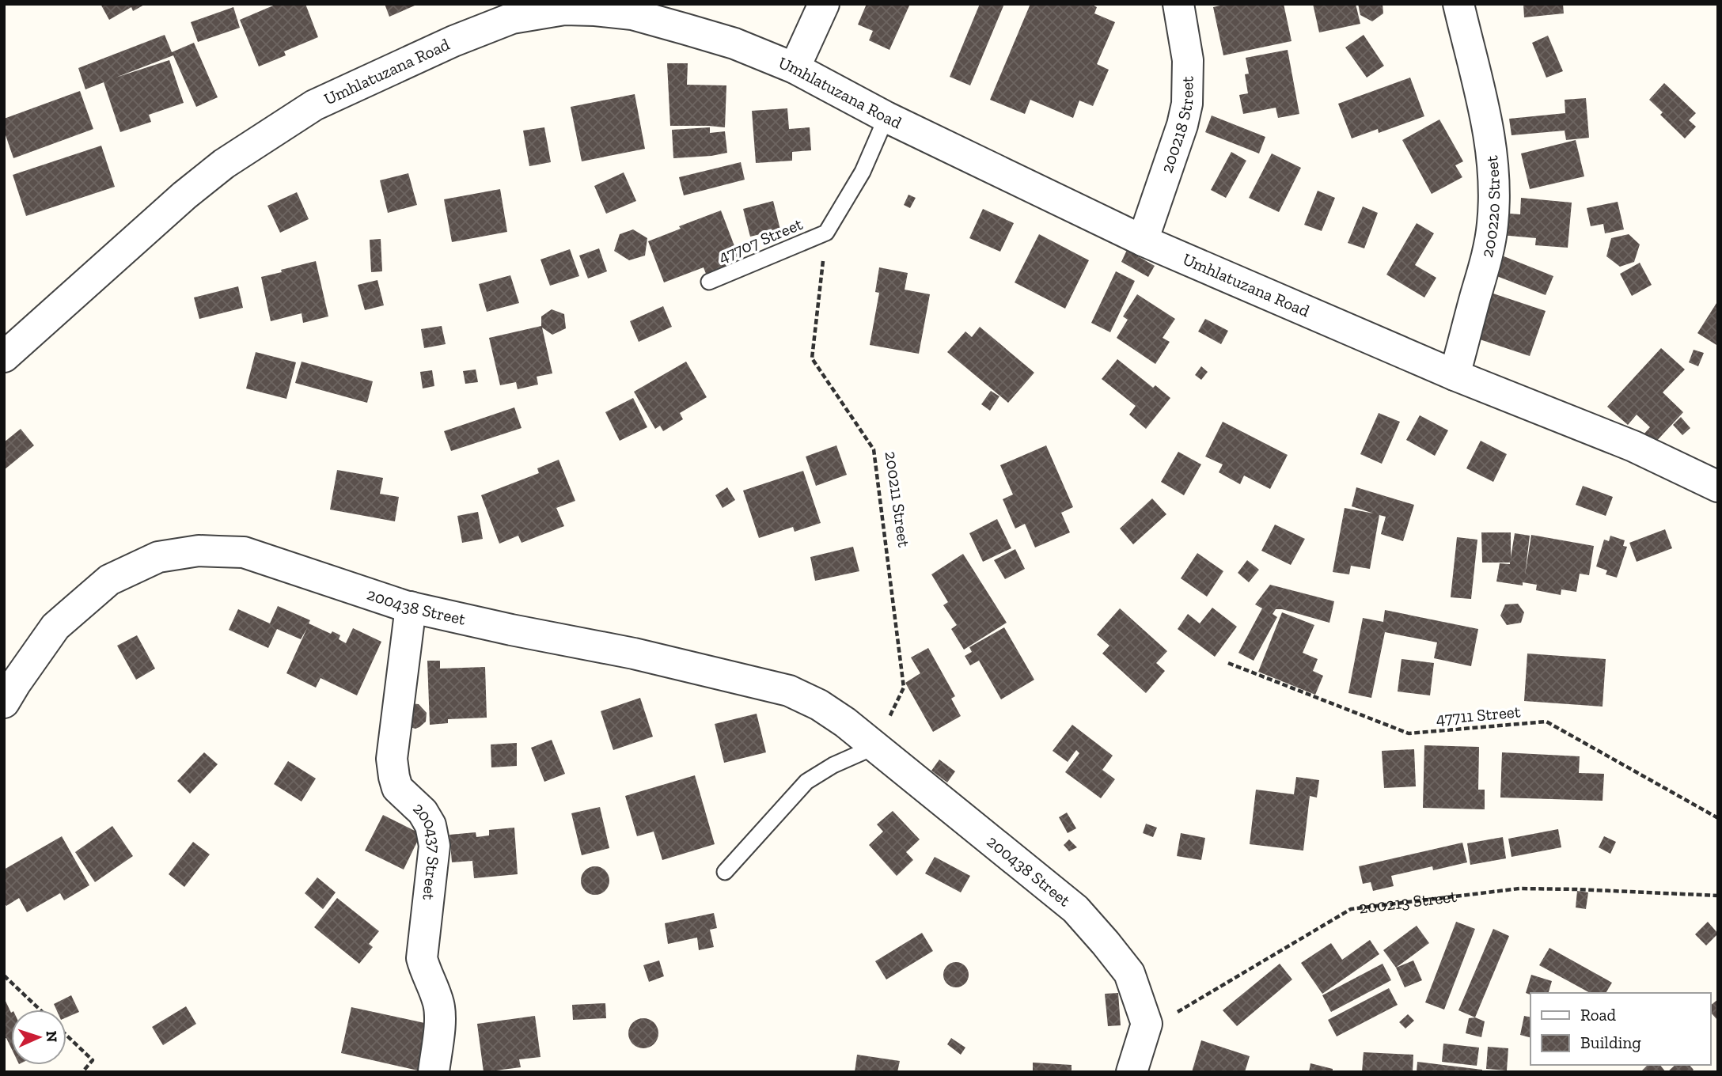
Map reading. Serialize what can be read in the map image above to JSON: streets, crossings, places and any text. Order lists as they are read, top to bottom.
{
  "streets": {
    "street": [
      "Umhlatuzana Road",
      "200218 Street",
      "200220 Street",
      "200438 Street",
      "200437 Street"
    ],
    "lane": ["47707 Street"],
    "path": ["200211 Street", "47711 Street", "200213 Street"]
  },
  "crossings": [
    ["Umhlatuzana Road", "200218 Street"],
    ["Umhlatuzana Road", "200220 Street"],
    ["47707 Street", "200211 Street"],
    ["200211 Street", "200438 Street"],
    ["200438 Street", "200437 Street"],
    ["200438 Street", "200213 Street"]
  ],
  "legend": ["Road", "Building"],
  "north": "right"
}
